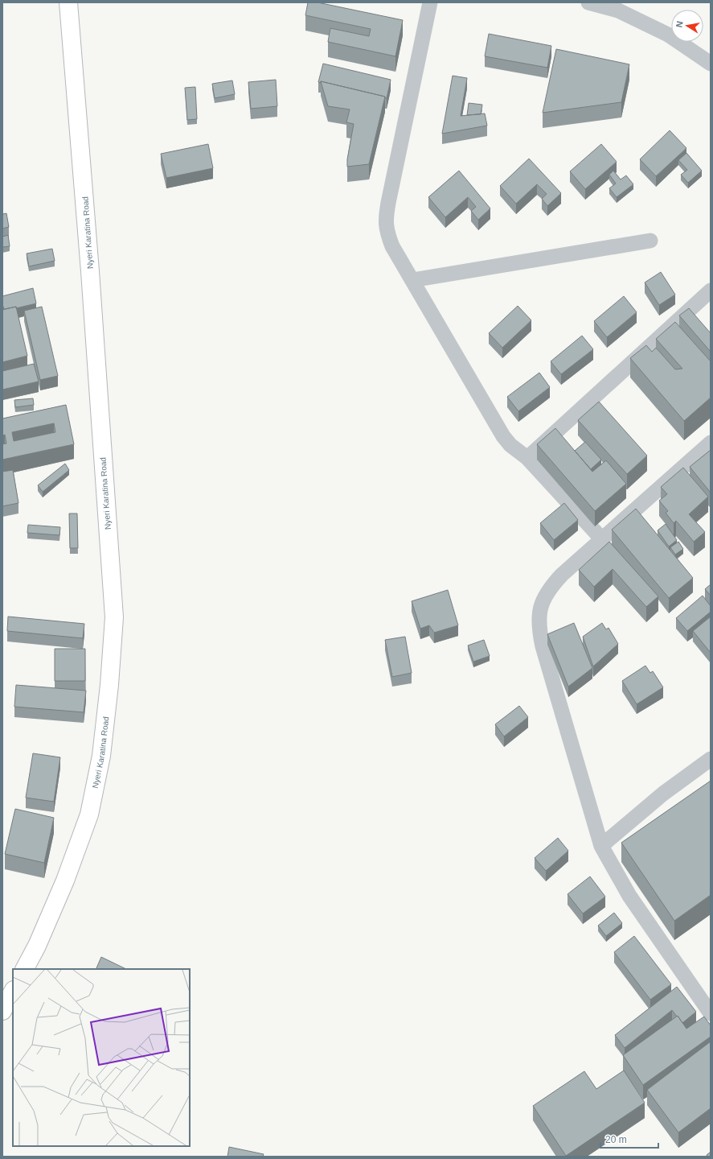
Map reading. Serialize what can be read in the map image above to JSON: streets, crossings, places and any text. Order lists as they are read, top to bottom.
{
  "streets": {
    "highway": ["Nyeri Karatina Road"]
  },
  "scale_bar": "20 m",
  "north": "left"
}
